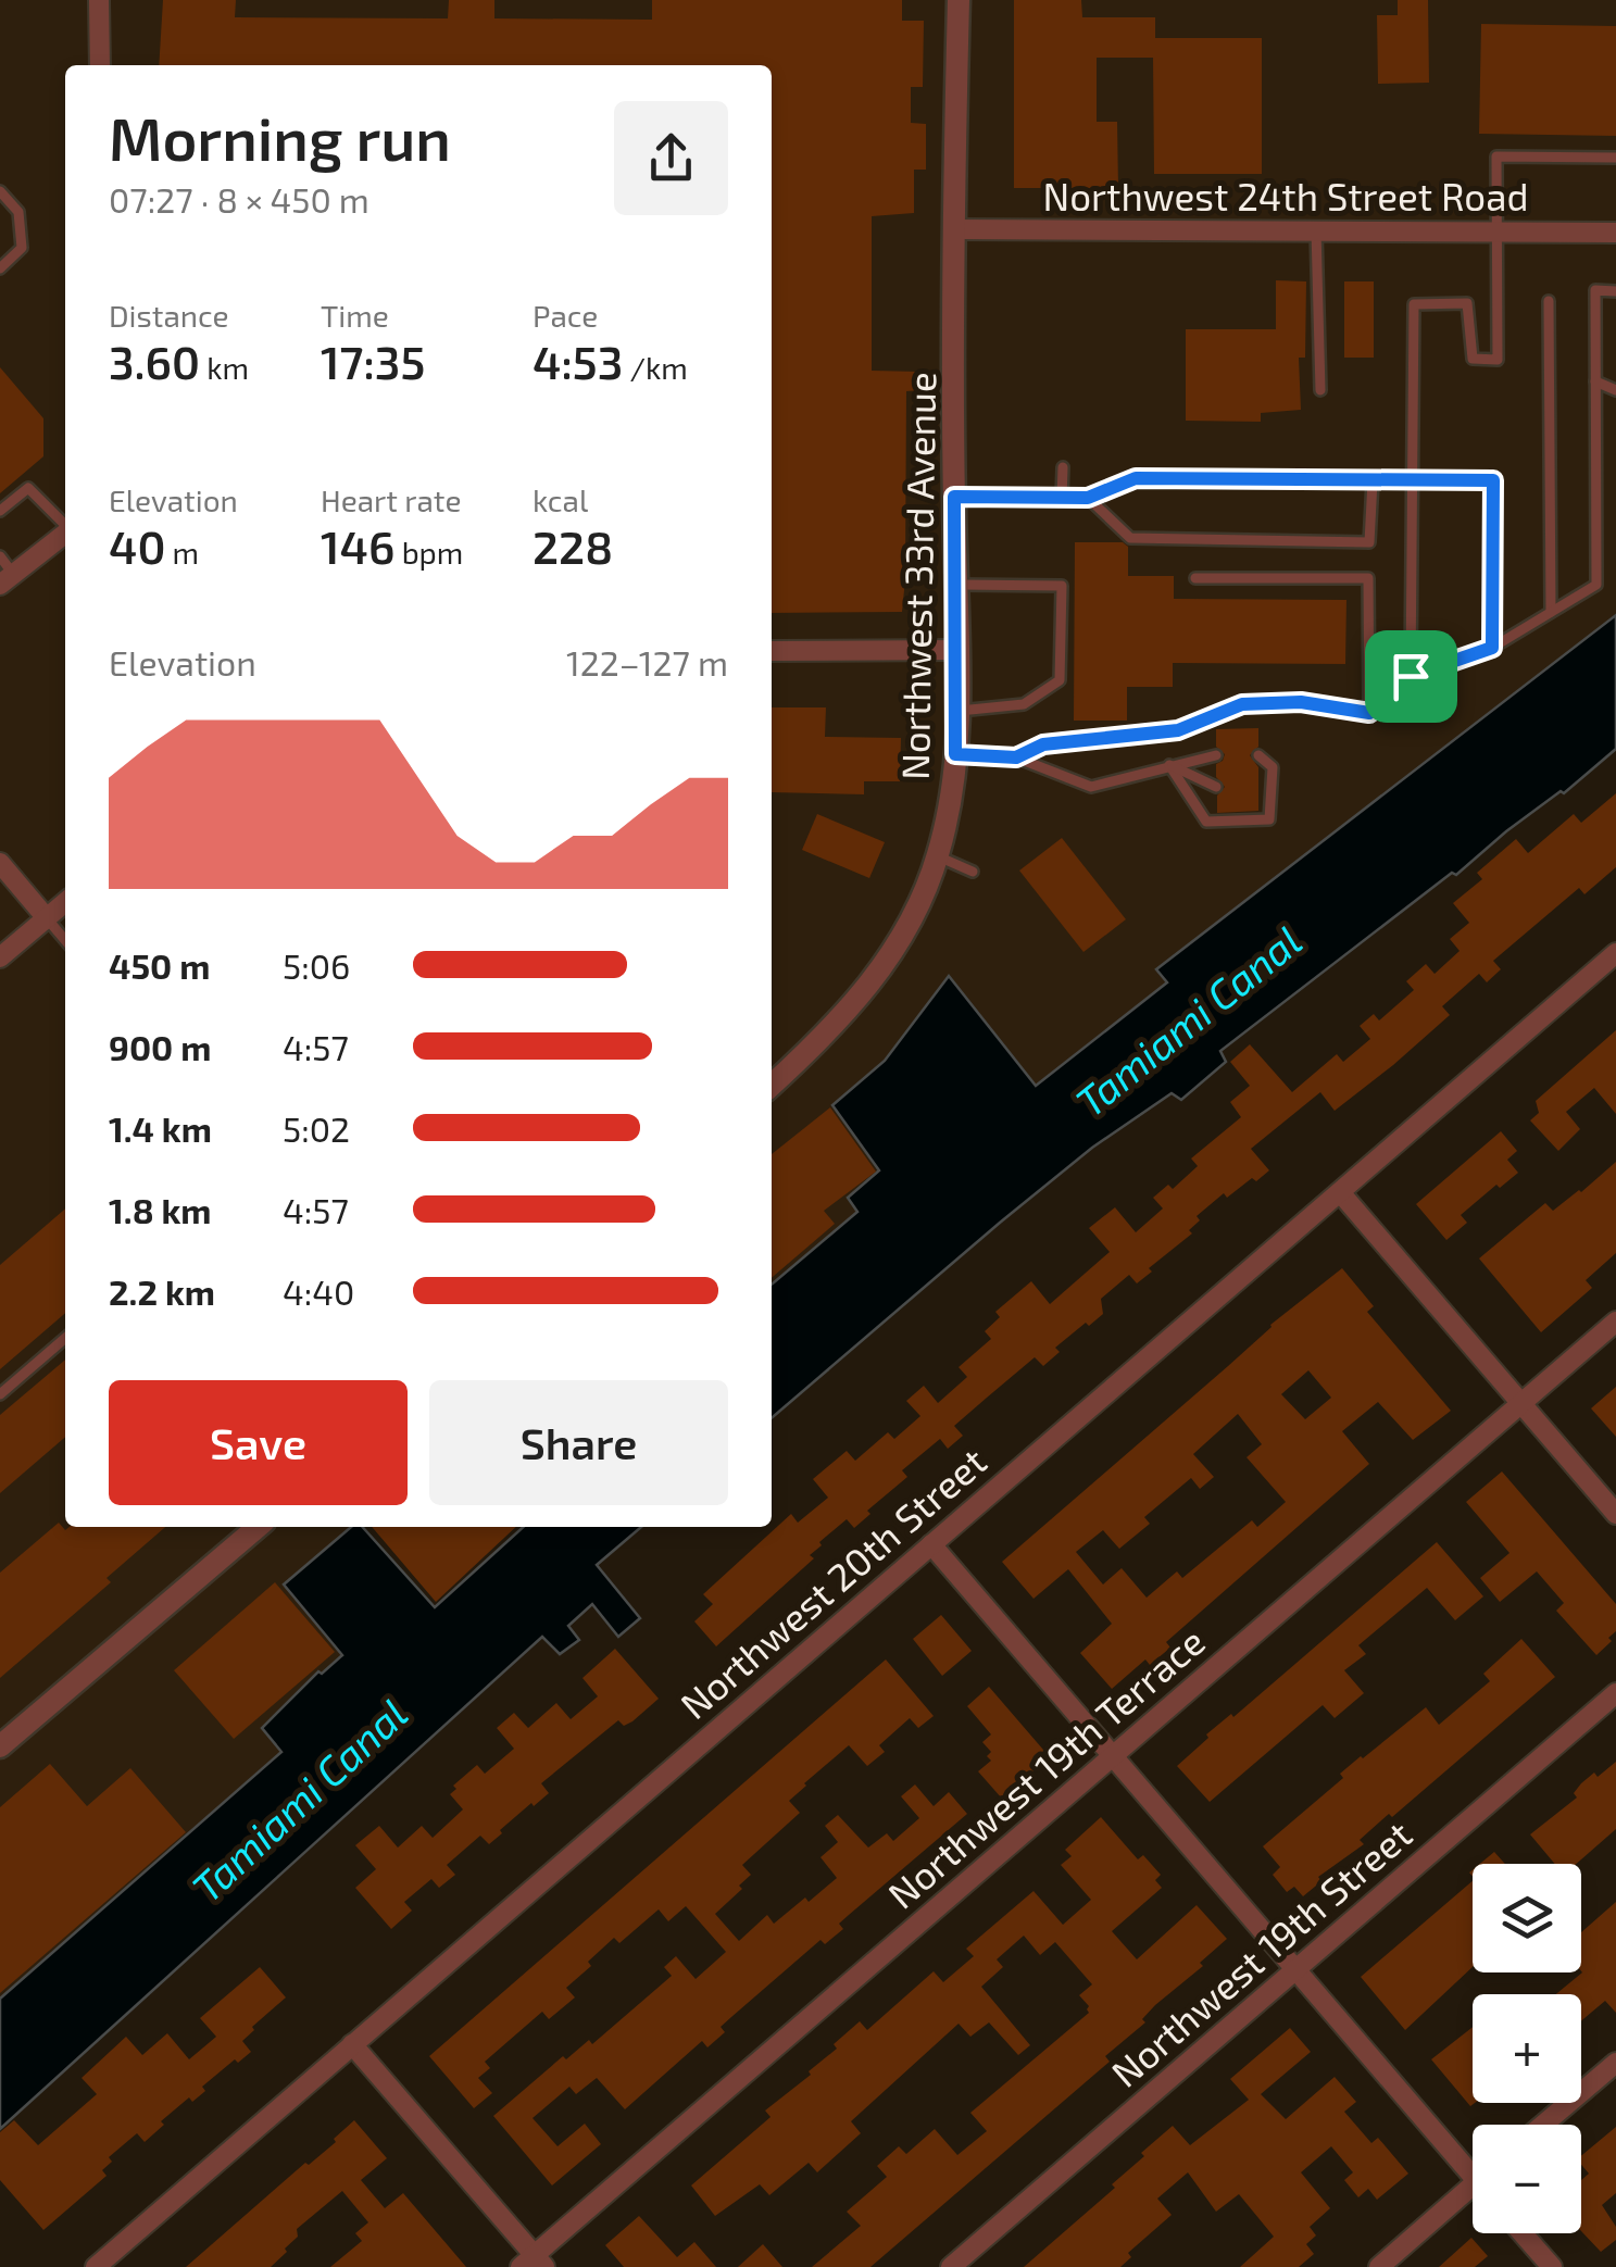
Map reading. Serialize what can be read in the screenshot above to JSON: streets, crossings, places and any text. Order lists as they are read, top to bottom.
{
  "streets": {
    "street": [
      "Northwest 24th Street Road",
      "Northwest 33rd Avenue",
      "Northwest 20th Street",
      "Northwest 19th Terrace",
      "Northwest 19th Street"
    ]
  },
  "crossings": [
    ["Northwest 24th Street Road", "Northwest 33rd Avenue"]
  ],
  "water": ["Tamiami Canal"],
  "page": {
    "heading": ["Morning run", "07:27 · 8 × 450 m"],
    "stats": [
      ["Distance", "3.60 km"],
      ["Time", "17:35"],
      ["Pace", "4:53 /km"],
      ["Elevation", "40 m"],
      ["Heart rate", "146 bpm"],
      ["kcal", "228"]
    ],
    "chart": ["Elevation", "122–127 m"],
    "list": [
      {
        "name": "450 m",
        "note": "5:06"
      },
      {
        "name": "900 m",
        "note": "4:57"
      },
      {
        "name": "1.4 km",
        "note": "5:02"
      },
      {
        "name": "1.8 km",
        "note": "4:57"
      },
      {
        "name": "2.2 km",
        "note": "4:40"
      }
    ],
    "buttons": ["Save", "Share"],
    "map_buttons": ["+", "−"]
  }
}
